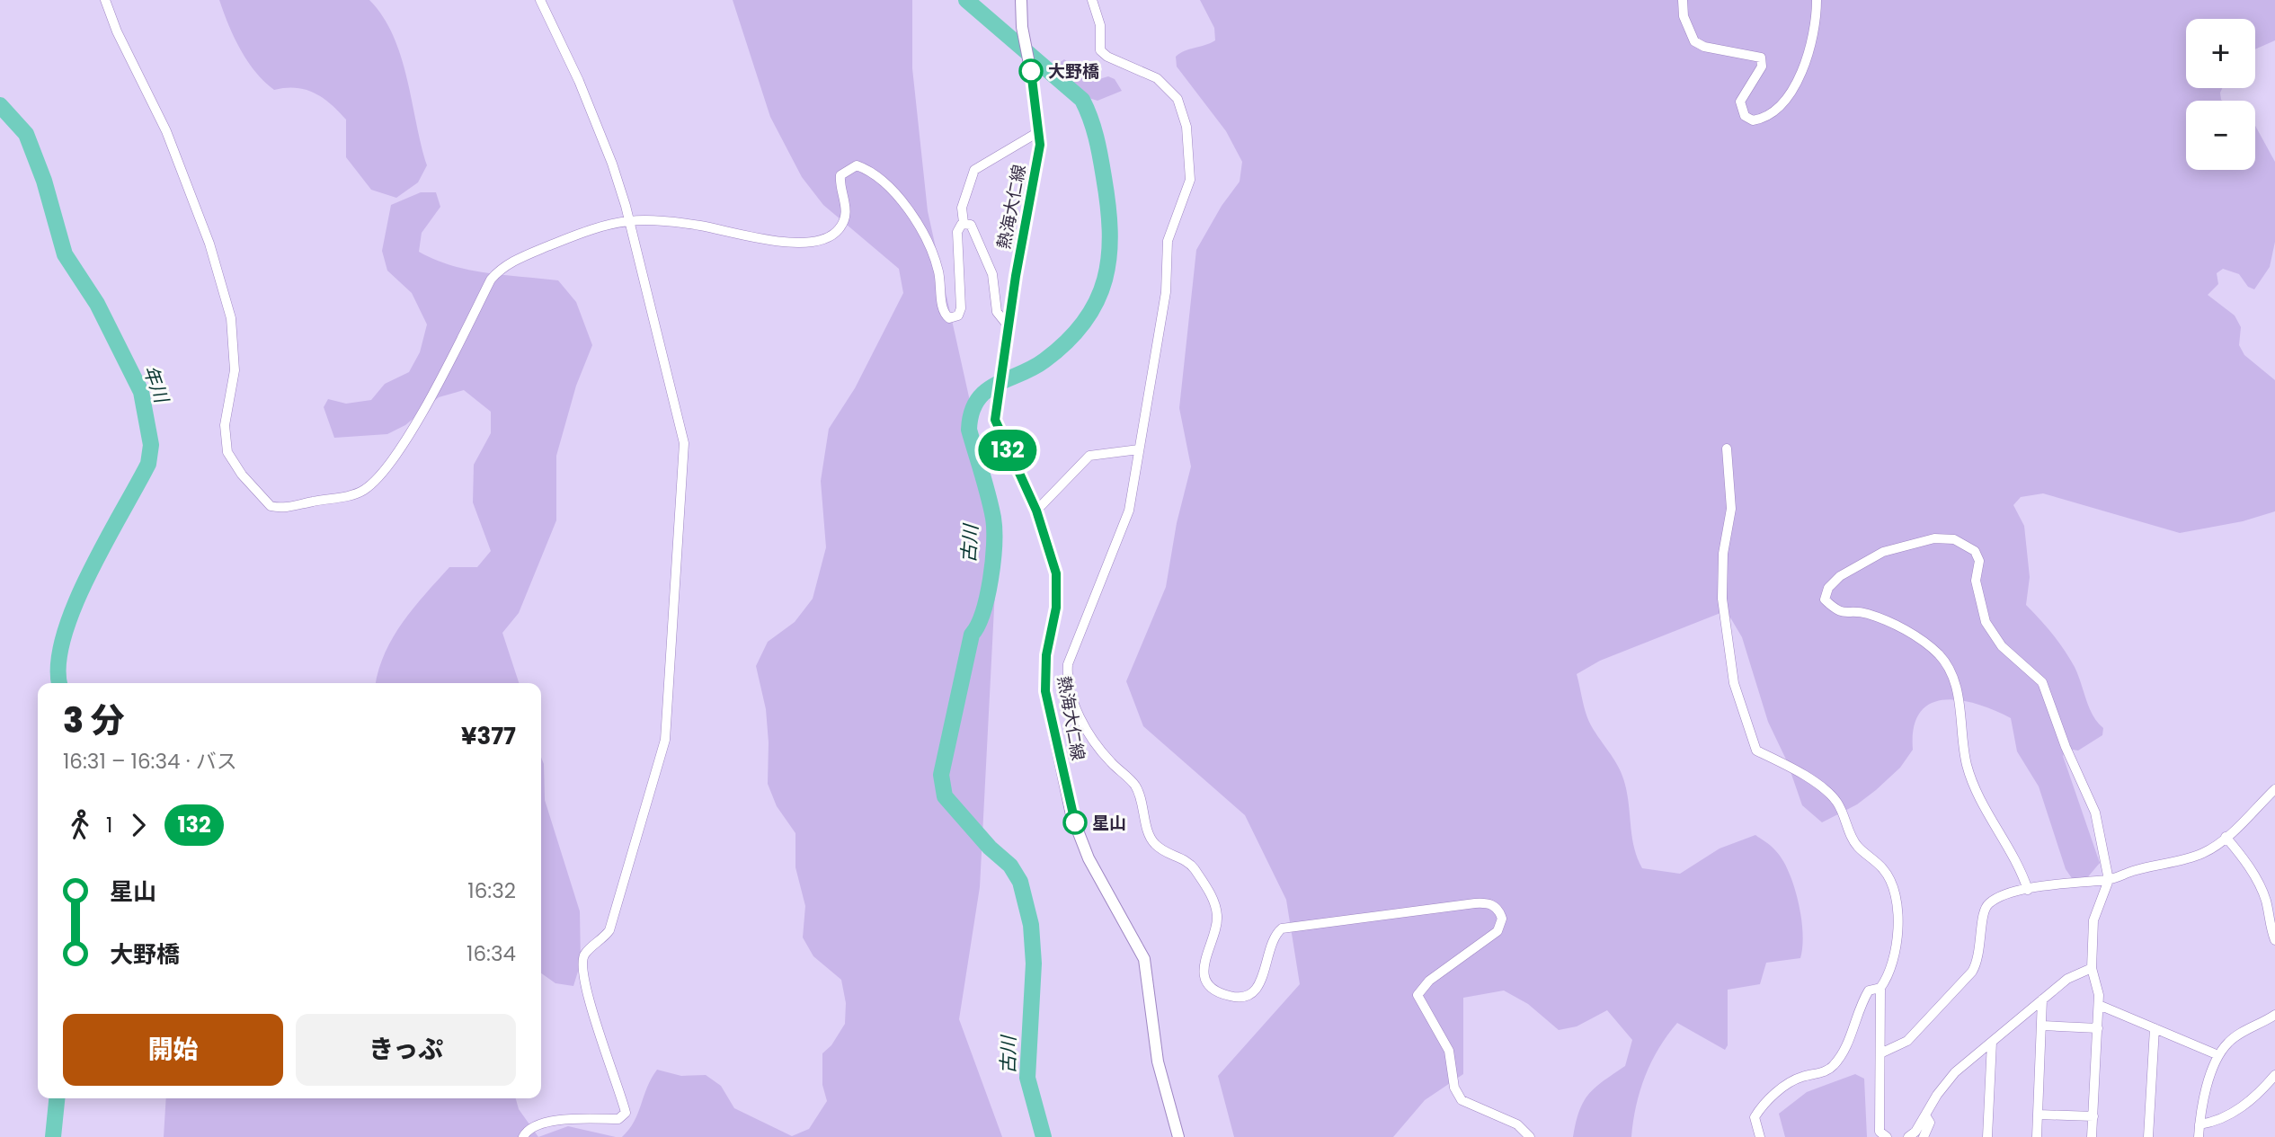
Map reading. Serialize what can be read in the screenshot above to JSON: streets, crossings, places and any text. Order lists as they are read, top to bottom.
{
  "streets": {
    "main road": ["熱海大仁線"]
  },
  "water": ["年川", "古川"],
  "places": ["大野橋", "星山"],
  "lines": ["bus line 132"],
  "page": {
    "on_map": "132",
    "map_buttons": ["+", "−"],
    "heading": ["3 分", "16:31 – 16:34 · バス", "¥377"],
    "legs": ["1", "132"],
    "list": [
      {
        "name": "星山",
        "value": "16:32"
      },
      {
        "name": "大野橋",
        "value": "16:34"
      }
    ],
    "buttons": ["開始", "きっぷ"]
  }
}
